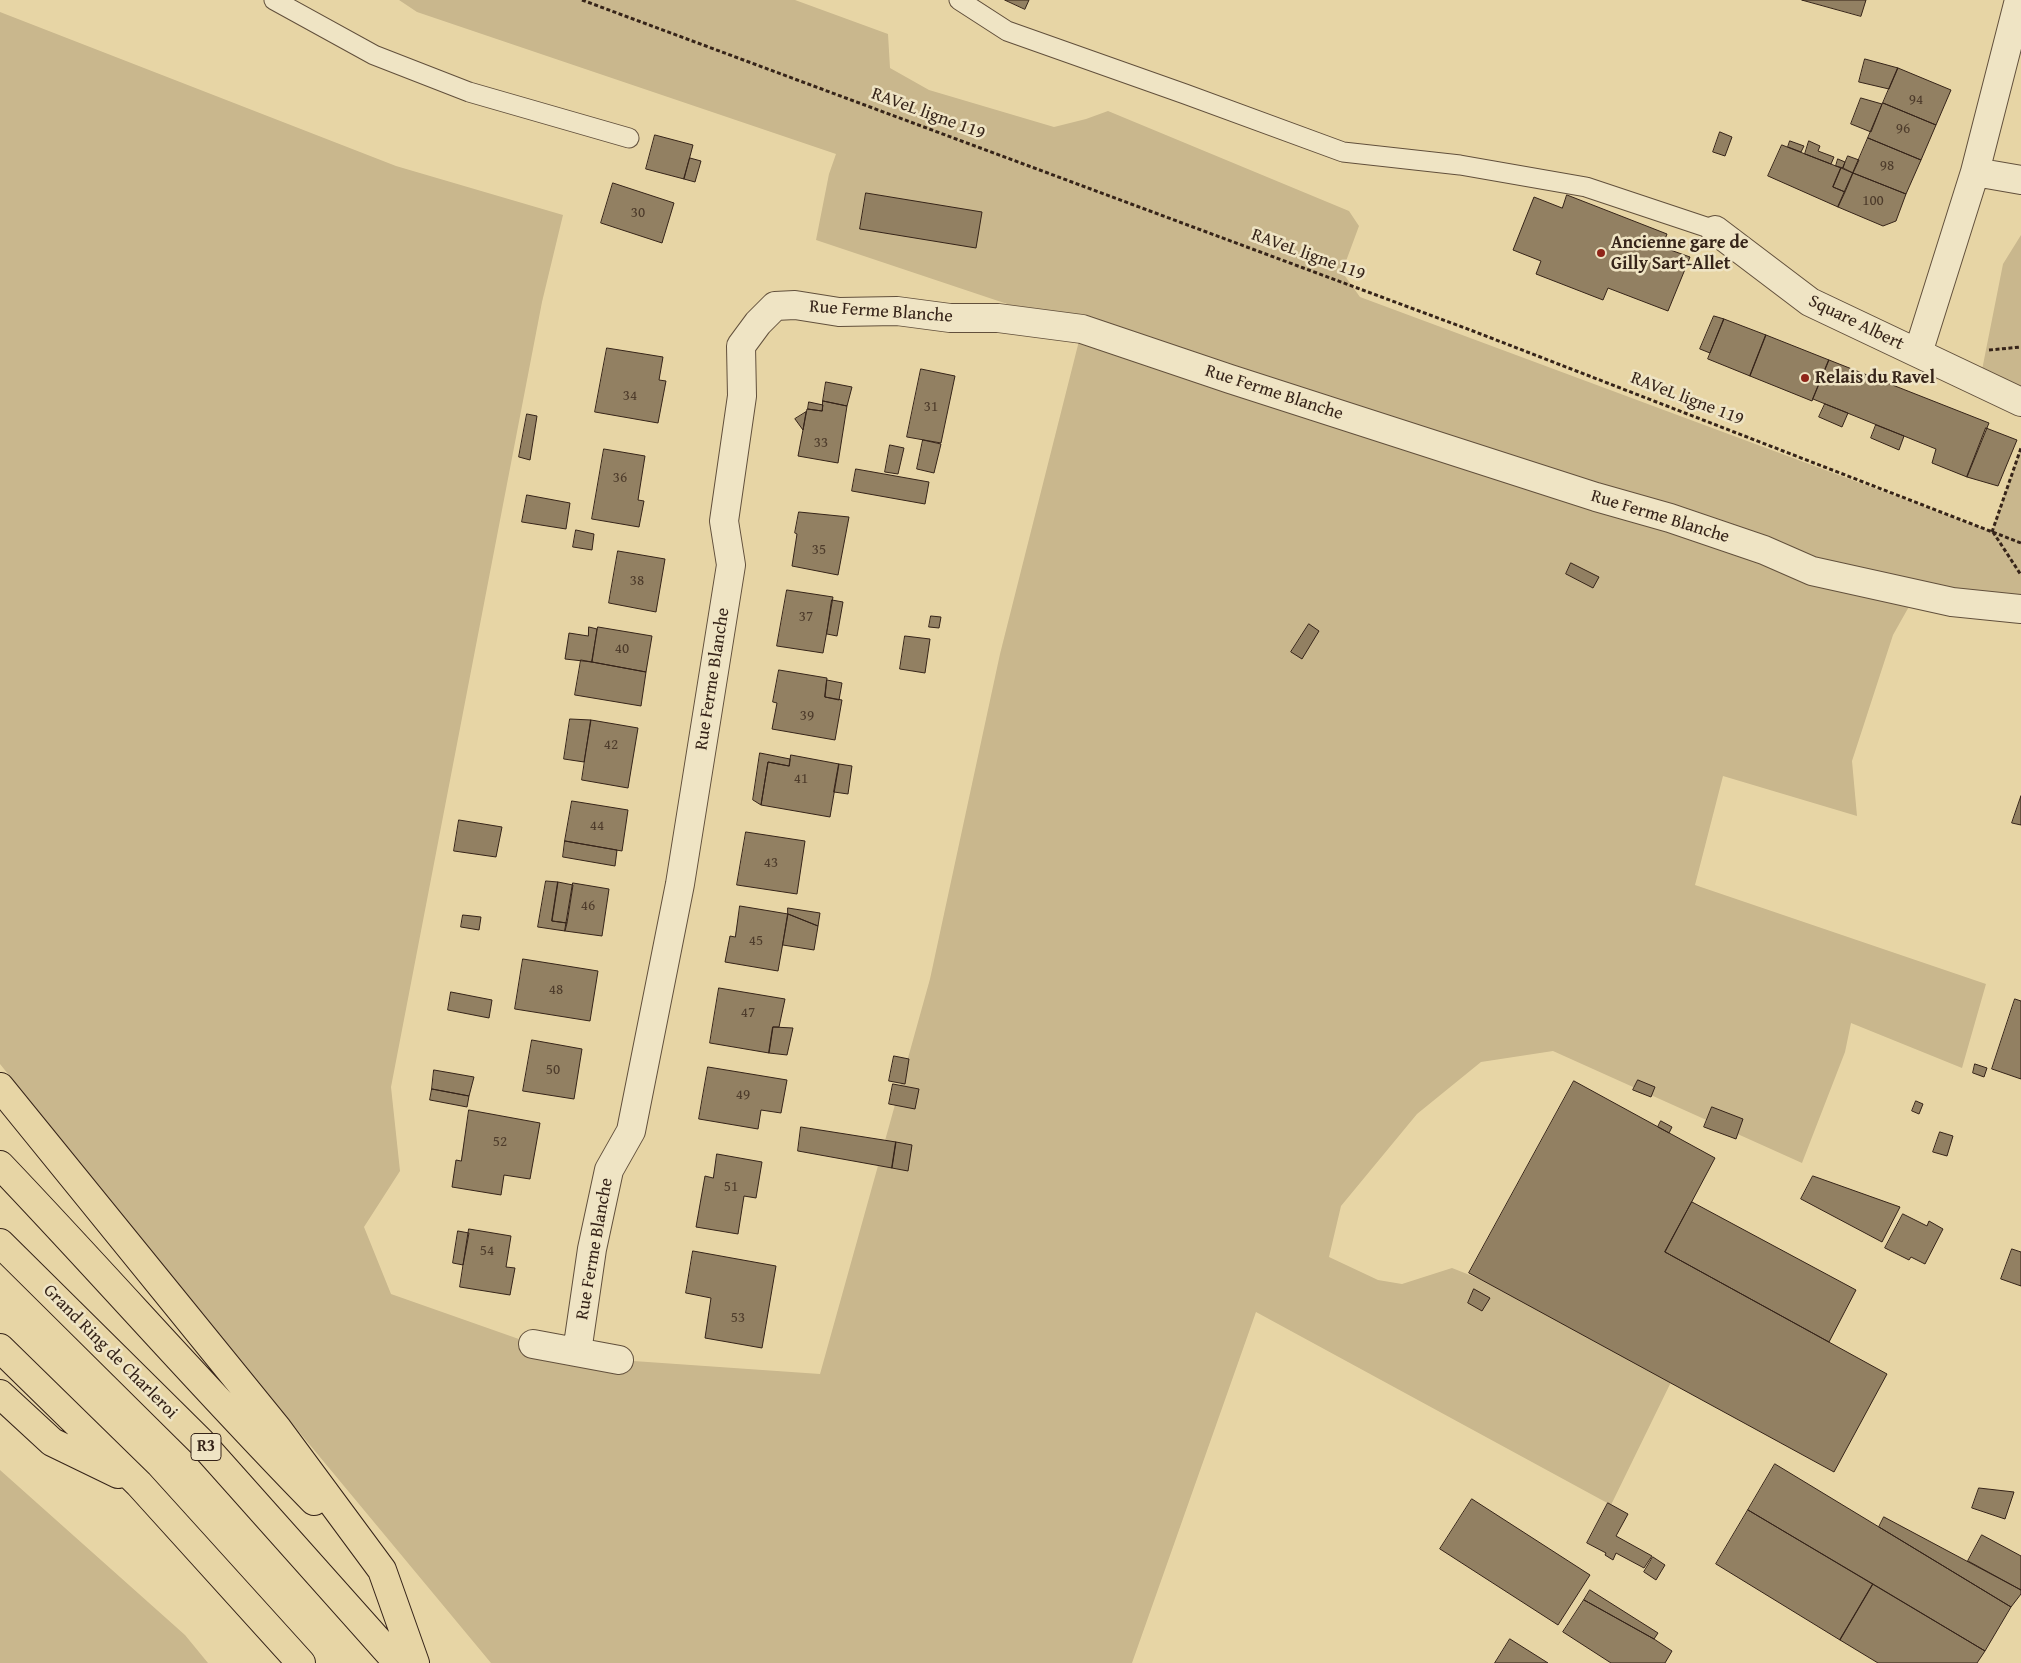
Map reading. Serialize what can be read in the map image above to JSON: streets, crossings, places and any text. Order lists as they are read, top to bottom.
{
  "streets": {
    "highway": ["Grand Ring de Charleroi", "R3"],
    "street": ["Rue Ferme Blanche", "Square Albert"],
    "path": ["RAVeL ligne 119"]
  },
  "places": ["Ancienne gare de Gilly Sart-Allet", "Relais du Ravel"],
  "house_numbers": [
    "94",
    "96",
    "98",
    "100",
    "30",
    "34",
    "31",
    "33",
    "36",
    "35",
    "38",
    "37",
    "40",
    "39",
    "42",
    "41",
    "44",
    "43",
    "46",
    "45",
    "48",
    "47",
    "50",
    "49",
    "52",
    "51",
    "54",
    "53"
  ]
}
